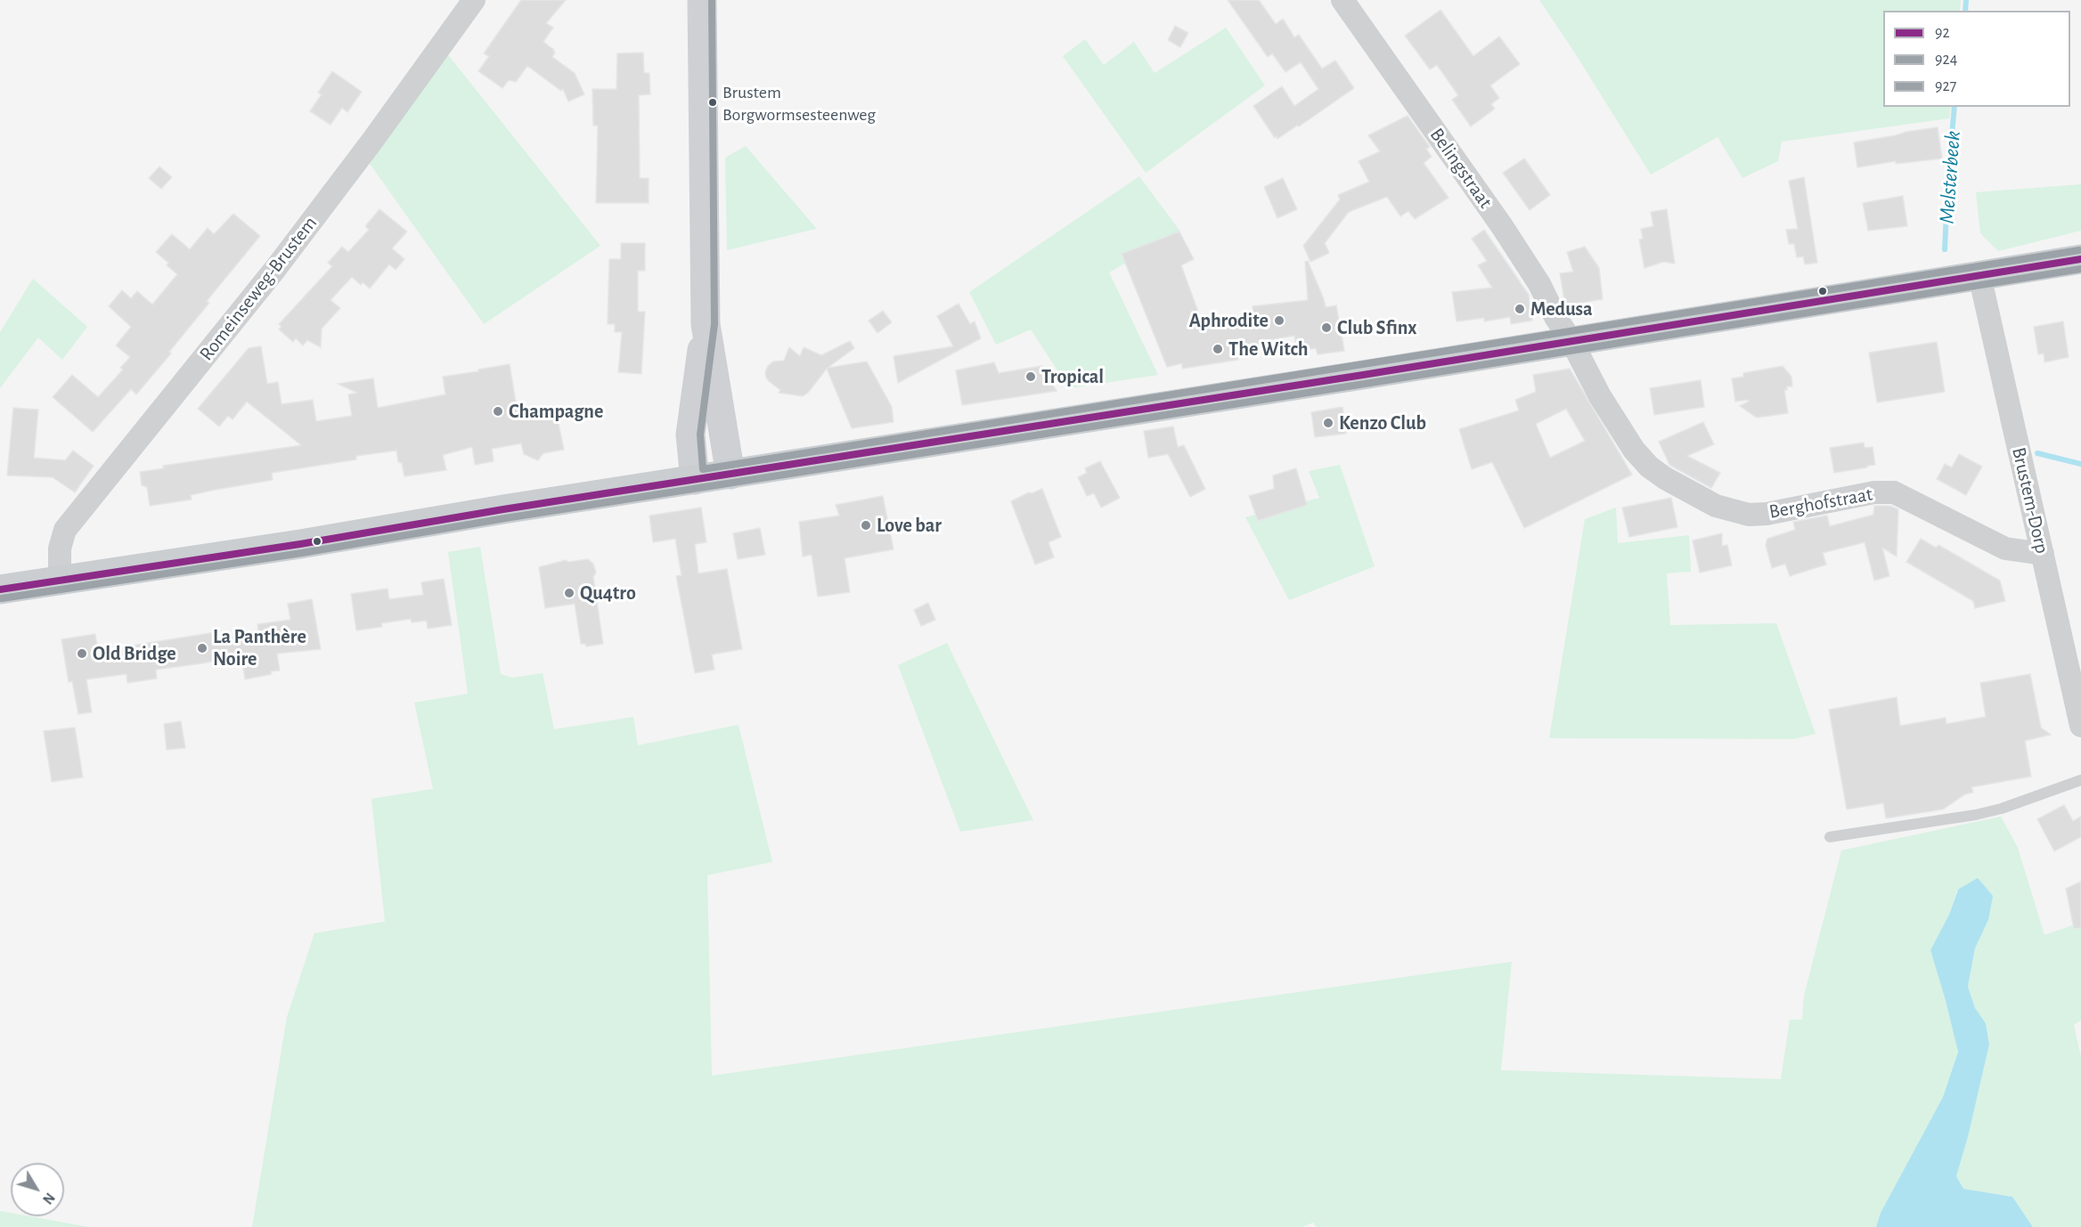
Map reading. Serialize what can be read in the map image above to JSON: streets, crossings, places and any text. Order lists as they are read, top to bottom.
{
  "streets": {
    "street": [
      "Belingstraat",
      "Romeinseweg-Brustem",
      "Brustem-Dorp",
      "Berghofstraat"
    ]
  },
  "crossings": [
    ["Belingstraat", "Berghofstraat"],
    ["Brustem-Dorp", "Berghofstraat"]
  ],
  "water": ["Melsterbeek"],
  "places": [
    "Brustem Borgwormsesteenweg",
    "Medusa",
    "Aphrodite",
    "Club Sfinx",
    "The Witch",
    "Tropical",
    "Champagne",
    "Kenzo Club",
    "Love bar",
    "Qu4tro",
    "La Panthère Noire",
    "Old Bridge"
  ],
  "lines": ["transit line 927", "transit line 92", "transit line 924"],
  "legend": ["92", "924", "927"],
  "north": "bottom right"
}
